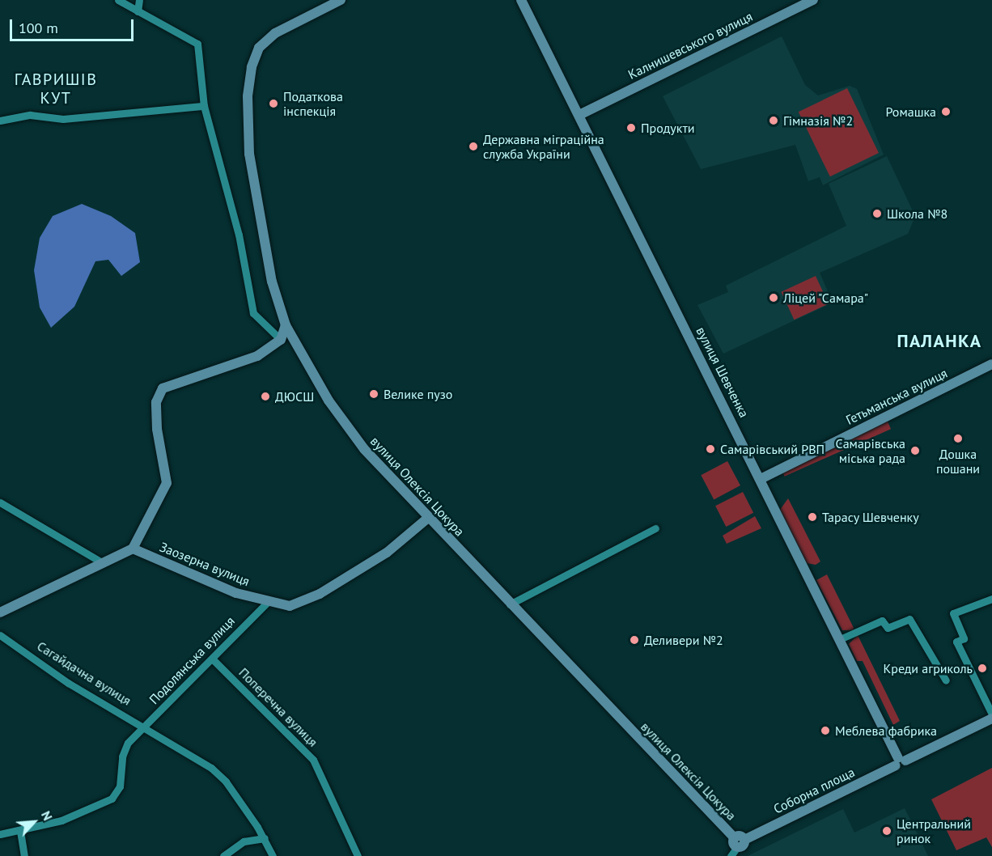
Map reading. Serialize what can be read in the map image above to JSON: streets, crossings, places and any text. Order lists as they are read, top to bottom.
{
  "streets": {
    "street": [
      "Калнишевського вулиця",
      "вулиця Шевченка",
      "Гетьманська вулиця",
      "вулиця Олексія Цокура",
      "Заозерна вулиця",
      "Подолянська вулиця",
      "Сагайдачна вулиця",
      "Поперечна вулиця",
      "Соборна площа"
    ]
  },
  "crossings": [
    ["Калнишевського вулиця", "вулиця Шевченка"],
    ["вулиця Шевченка", "Гетьманська вулиця"],
    ["вулиця Шевченка", "Соборна площа"],
    ["вулиця Олексія Цокура", "Соборна площа"],
    ["Заозерна вулиця", "Подолянська вулиця"],
    ["Подолянська вулиця", "Сагайдачна вулиця"],
    ["Подолянська вулиця", "Поперечна вулиця"]
  ],
  "districts": ["ГАВРИШІВ КУТ", "ПАЛАНКА"],
  "places": [
    "Податкова інспекція",
    "Ромашка",
    "Гімназія №2",
    "Продукти",
    "Державна міграційна служба України",
    "Школа №8",
    "Ліцей \"Самара\"",
    "Велике пузо",
    "ДЮСШ",
    "Дошка пошани",
    "Самарівський РВП",
    "Самарівська міська рада",
    "Тарасу Шевченку",
    "Деливери №2",
    "Креди агриколь",
    "Меблева фабрика",
    "Центральний ринок"
  ],
  "scale_bar": "100 m",
  "north": "top right"
}
